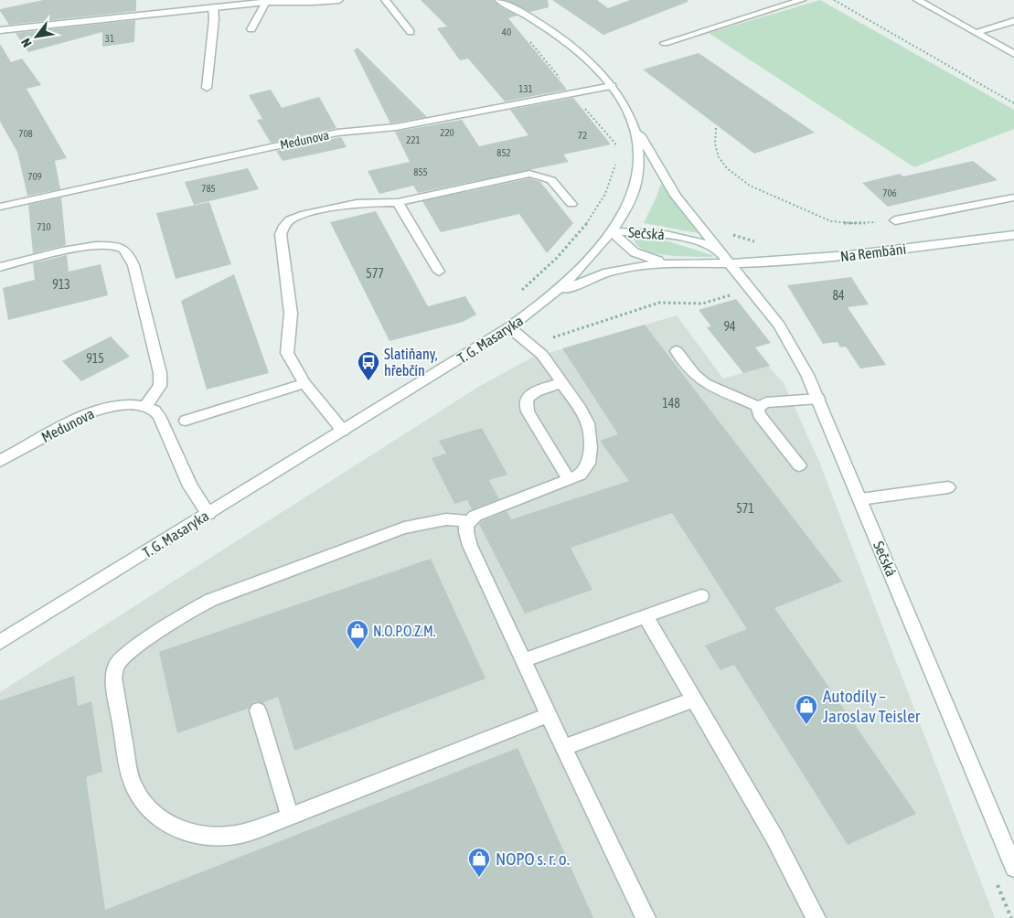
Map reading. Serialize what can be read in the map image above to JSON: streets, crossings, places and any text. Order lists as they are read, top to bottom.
{
  "streets": {
    "street": [
      "Medunova",
      "Sečská",
      "Na Rembáni",
      "T. G. Masaryka"
    ]
  },
  "crossings": [
    ["Medunova", "T. G. Masaryka"],
    ["Sečská", "Na Rembáni"],
    ["Sečská", "T. G. Masaryka"]
  ],
  "places": {
    "bus stop": ["Slatiňany, hřebčín"],
    "shop": ["N.O.P.O.Z.M.", "Autodíly – Jaroslav Teisler", "NOPO s. r. o."]
  },
  "house_numbers": [
    "40",
    "31",
    "131",
    "220",
    "708",
    "72",
    "221",
    "852",
    "855",
    "709",
    "785",
    "706",
    "710",
    "577",
    "913",
    "84",
    "94",
    "915",
    "148",
    "571"
  ],
  "north": "bottom left"
}
